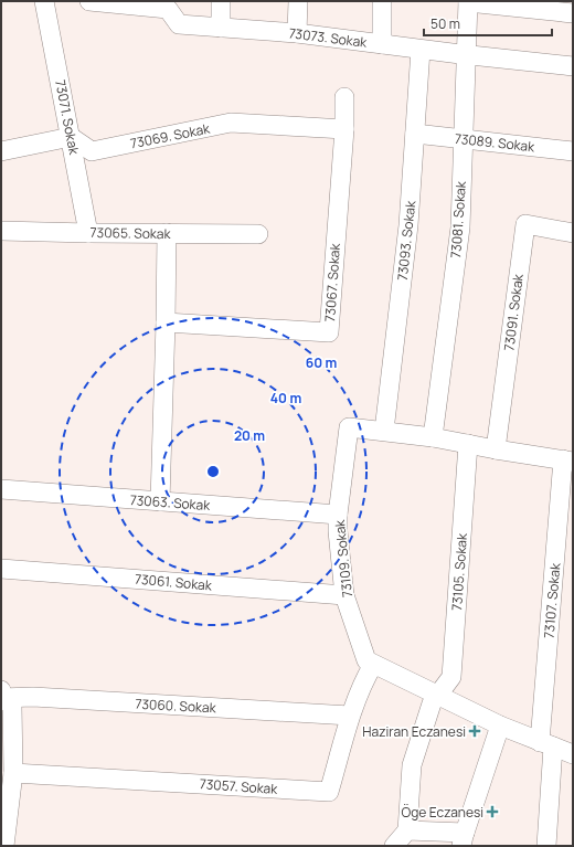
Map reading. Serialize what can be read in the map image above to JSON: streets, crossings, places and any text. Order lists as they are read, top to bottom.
{
  "streets": {
    "street": [
      "73073. Sokak",
      "73071. Sokak",
      "73069. Sokak",
      "73089. Sokak",
      "73081. Sokak",
      "73065. Sokak",
      "73093. Sokak",
      "73067. Sokak",
      "73091. Sokak",
      "73063. Sokak",
      "73109. Sokak",
      "73105. Sokak",
      "73061. Sokak",
      "73107. Sokak",
      "73060. Sokak",
      "73057. Sokak"
    ]
  },
  "crossings": [
    ["73073. Sokak", "73081. Sokak"],
    ["73073. Sokak", "73093. Sokak"],
    ["73071. Sokak", "73069. Sokak"],
    ["73071. Sokak", "73065. Sokak"],
    ["73069. Sokak", "73067. Sokak"],
    ["73089. Sokak", "73081. Sokak"],
    ["73089. Sokak", "73093. Sokak"],
    ["73081. Sokak", "73109. Sokak"],
    ["73093. Sokak", "73109. Sokak"],
    ["73091. Sokak", "73109. Sokak"],
    ["73063. Sokak", "73109. Sokak"],
    ["73109. Sokak", "73105. Sokak"],
    ["73109. Sokak", "73061. Sokak"],
    ["73109. Sokak", "73107. Sokak"],
    ["73109. Sokak", "73057. Sokak"],
    ["73060. Sokak", "73057. Sokak"]
  ],
  "places": {
    "health": ["Haziran Eczanesi", "Öge Eczanesi"]
  },
  "scale_bar": "50 m",
  "rings": ["60 m", "40 m", "20 m"]
}
